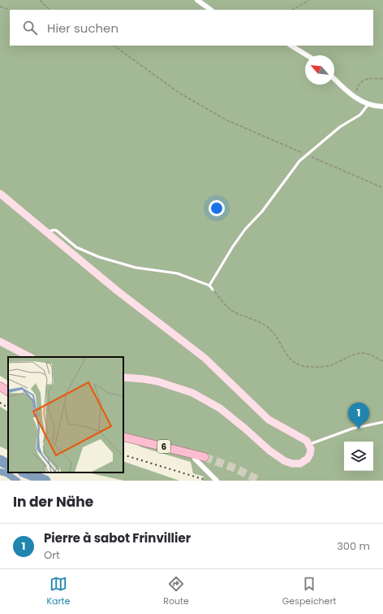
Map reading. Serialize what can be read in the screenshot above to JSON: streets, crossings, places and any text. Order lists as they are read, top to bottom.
{
  "streets": {
    "main road": ["6"]
  },
  "north": "top left",
  "page": {
    "search": "Hier suchen",
    "pins": "1",
    "heading": "In der Nähe",
    "list": [
      {
        "mark": "1",
        "name": "Pierre à sabot Frinvillier",
        "note": "Ort",
        "value": "300 m"
      }
    ],
    "nav": ["Karte", "Route", "Gespeichert"]
  }
}
